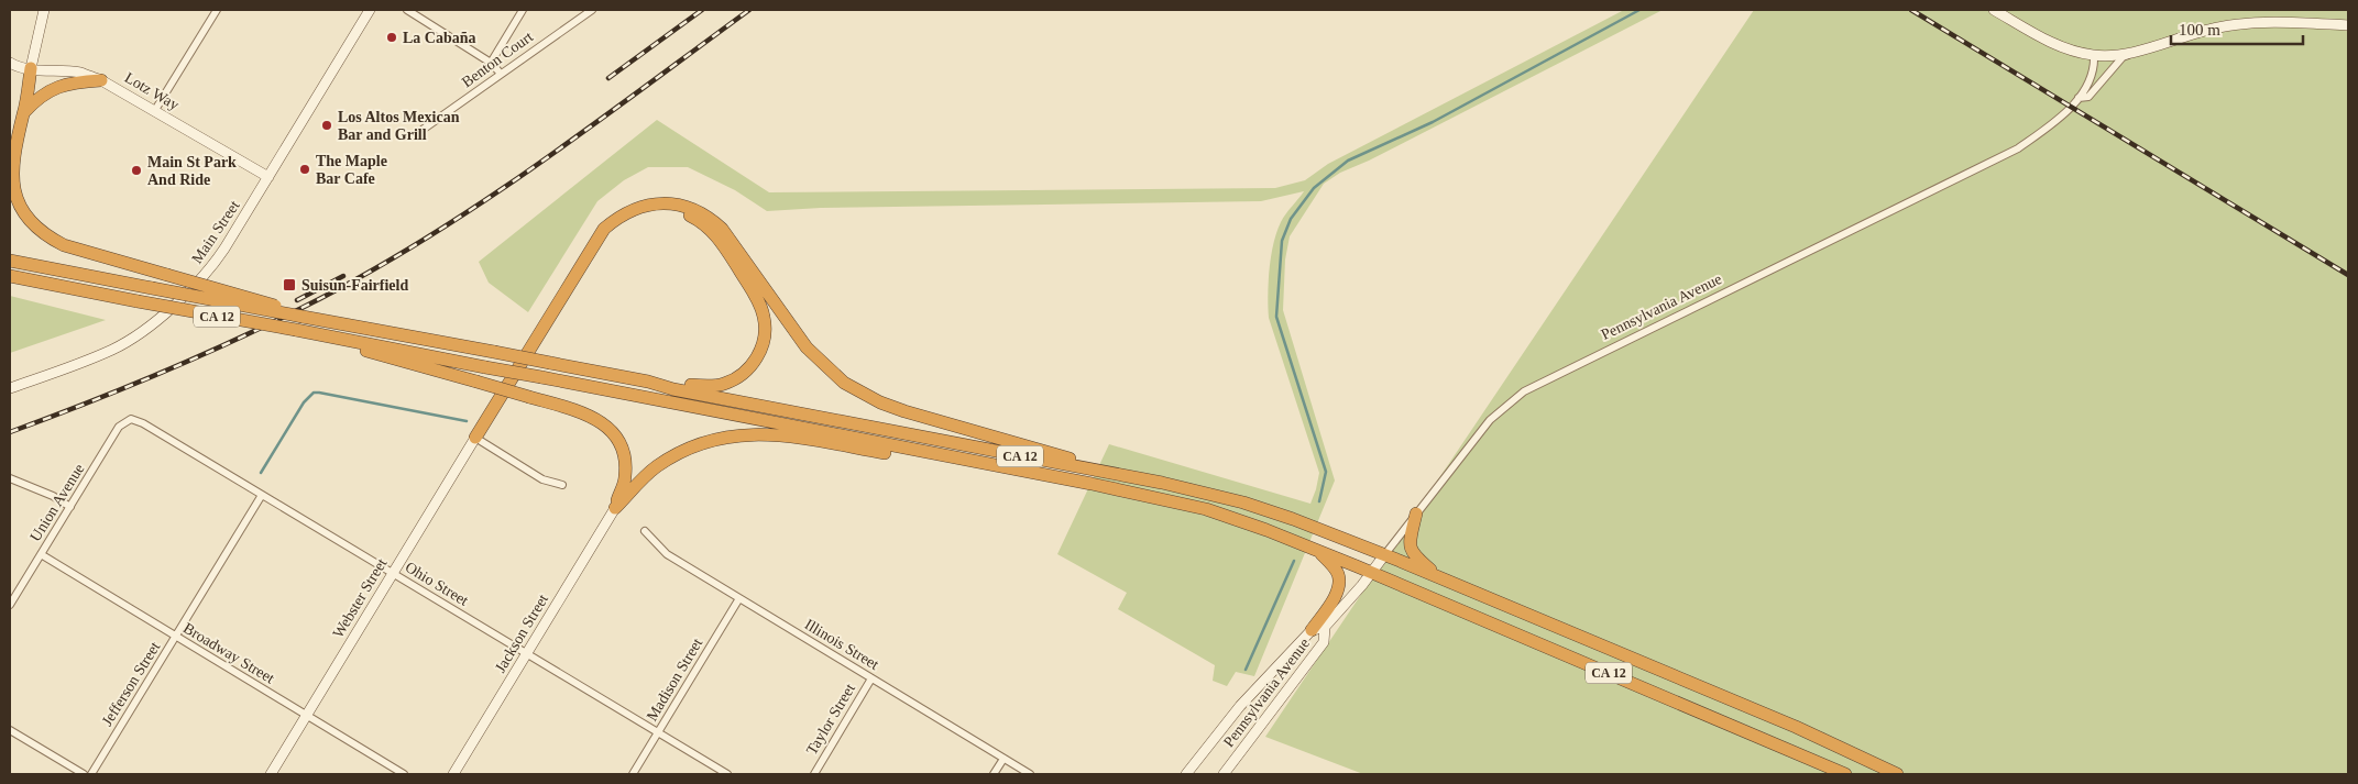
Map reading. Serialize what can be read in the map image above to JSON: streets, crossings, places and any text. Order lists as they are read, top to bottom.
{
  "streets": {
    "highway": ["CA 12"],
    "main road": [
      "Lotz Way",
      "Main Street",
      "Pennsylvania Avenue",
      "Webster Street",
      "Jackson Street"
    ],
    "street": [
      "Benton Court",
      "Union Avenue",
      "Ohio Street",
      "Illinois Street",
      "Broadway Street",
      "Madison Street",
      "Jefferson Street",
      "Taylor Street"
    ]
  },
  "crossings": [
    ["Lotz Way", "Main Street"],
    ["Pennsylvania Avenue", "CA 12"],
    ["Union Avenue", "Ohio Street"],
    ["Union Avenue", "Broadway Street"],
    ["Ohio Street", "Webster Street"],
    ["Ohio Street", "Jackson Street"],
    ["Ohio Street", "Madison Street"],
    ["Ohio Street", "Jefferson Street"],
    ["Webster Street", "Broadway Street"],
    ["Illinois Street", "Madison Street"],
    ["Illinois Street", "Taylor Street"],
    ["Broadway Street", "Jefferson Street"]
  ],
  "places": {
    "other": [
      "La Cabaña",
      "Los Altos Mexican Bar and Grill",
      "The Maple Bar Cafe",
      "Main St Park And Ride"
    ],
    "transit": ["Suisun-Fairfield"]
  },
  "scale_bar": "100 m"
}
